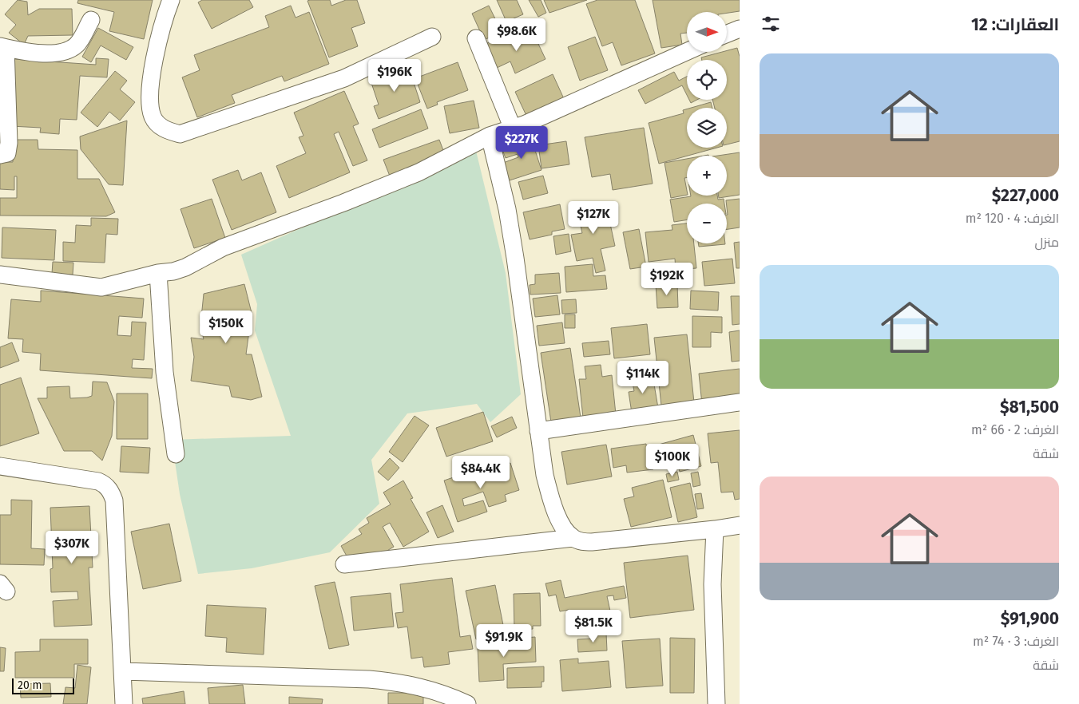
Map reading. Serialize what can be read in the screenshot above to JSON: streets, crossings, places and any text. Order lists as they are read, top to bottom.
{
  "scale_bar": "20 m",
  "north": "right",
  "page": {
    "heading": "العقارات: 12",
    "map_buttons": ["+", "−"],
    "price": [
      "$98.6K",
      "$196K",
      "$227K",
      "$127K",
      "$192K",
      "$150K",
      "$114K",
      "$100K",
      "$84.4K",
      "$307K",
      "$81.5K",
      "$91.9K"
    ],
    "list": [
      {
        "name": "$227,000",
        "note": "الغرف: 4 · 120 m² · منزل"
      },
      {
        "name": "$81,500",
        "note": "الغرف: 2 · 66 m² · شقة"
      },
      {
        "name": "$91,900",
        "note": "الغرف: 3 · 74 m² · شقة"
      }
    ],
    "scale": "20 m"
  }
}
